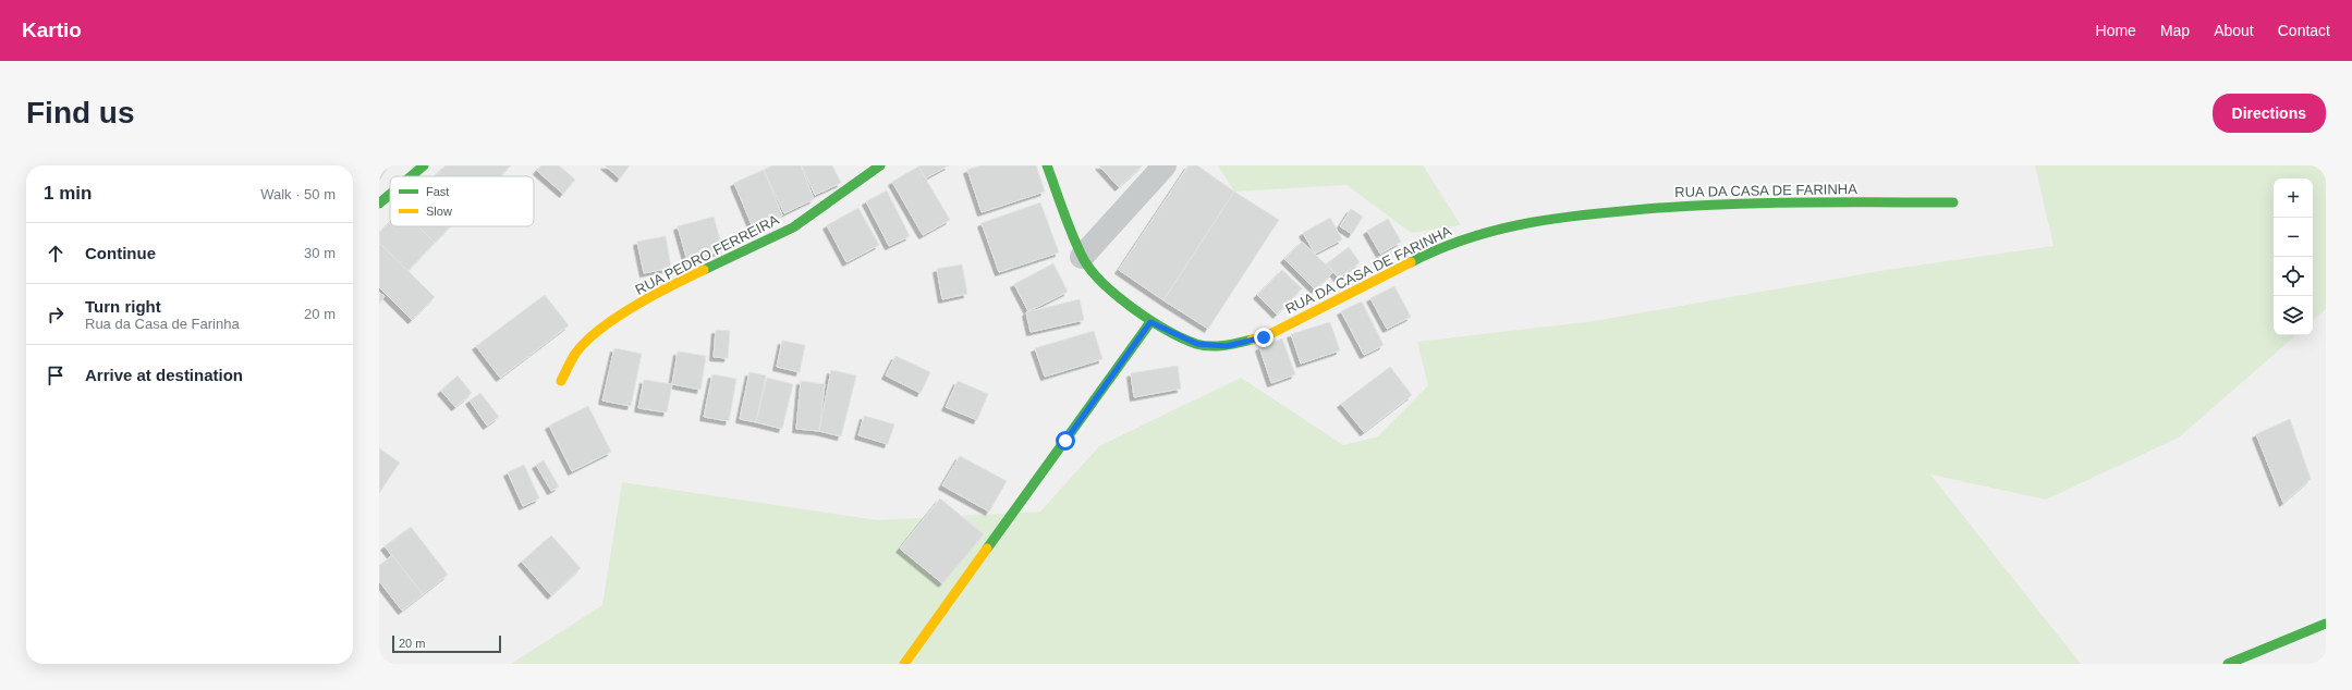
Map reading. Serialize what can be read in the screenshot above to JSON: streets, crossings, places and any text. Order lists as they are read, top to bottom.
{
  "streets": {
    "street": ["RUA DA CASA DE FARINHA", "RUA PEDRO FERREIRA"]
  },
  "legend": ["Fast", "Slow"],
  "scale_bar": "20 m",
  "page": {
    "header": "Kartio",
    "nav": [
      "Home",
      "Map",
      "About",
      "Contact"
    ],
    "buttons": "Directions",
    "title": "Find us",
    "heading": ["1 min", "Walk · 50 m"],
    "map_buttons": ["+", "−"],
    "list": [
      ["Continue", "30 m"],
      ["Turn right", "Rua da Casa de Farinha", "20 m"],
      "Arrive at destination"
    ],
    "scale": "20 m"
  }
}
